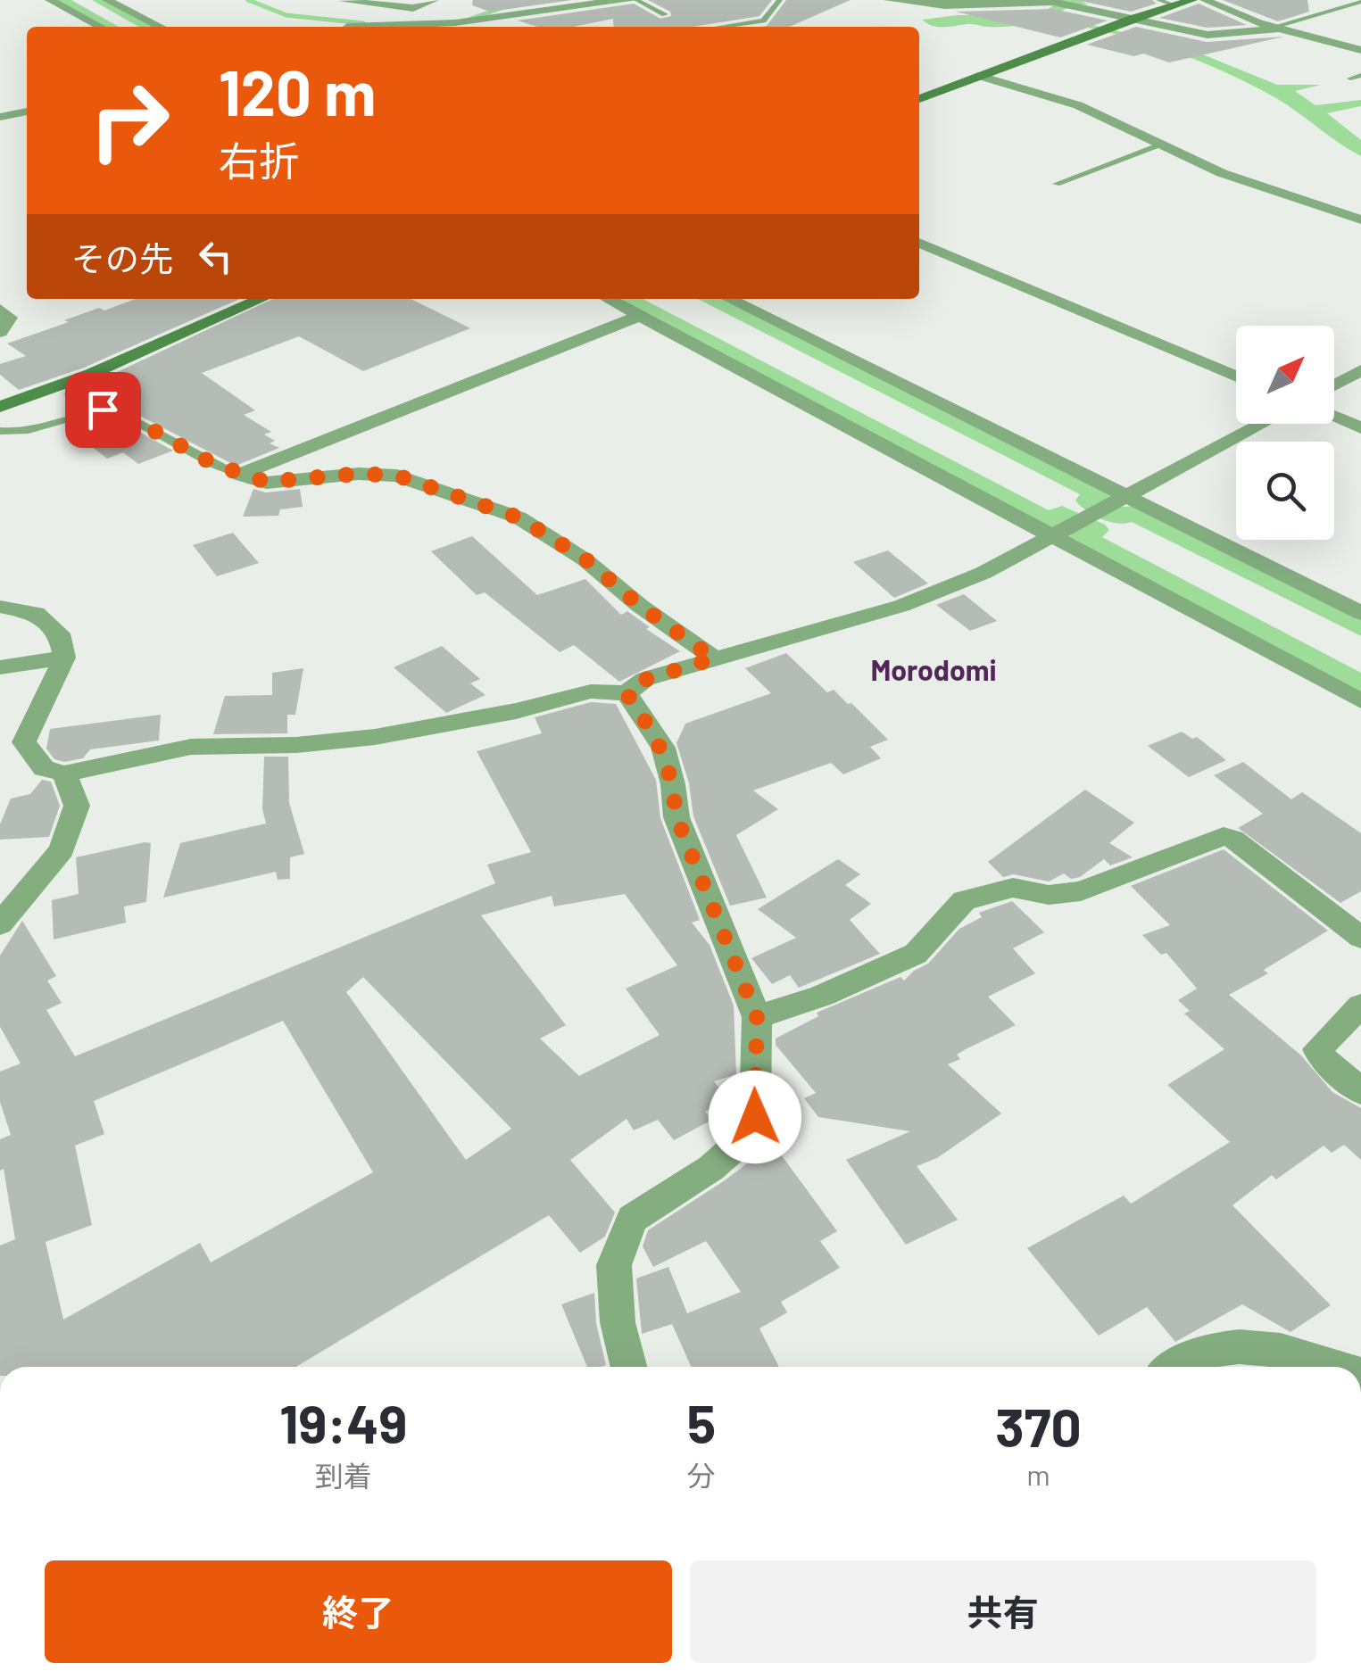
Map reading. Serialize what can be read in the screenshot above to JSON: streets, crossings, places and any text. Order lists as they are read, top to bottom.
{
  "districts": ["Morodomi"],
  "north": "top right",
  "page": {
    "turn": ["120 m", "右折"],
    "then": "その先",
    "eta": [
      "19:49",
      "到着",
      "5",
      "分",
      "370",
      "m"
    ],
    "buttons": ["終了", "共有"]
  }
}
